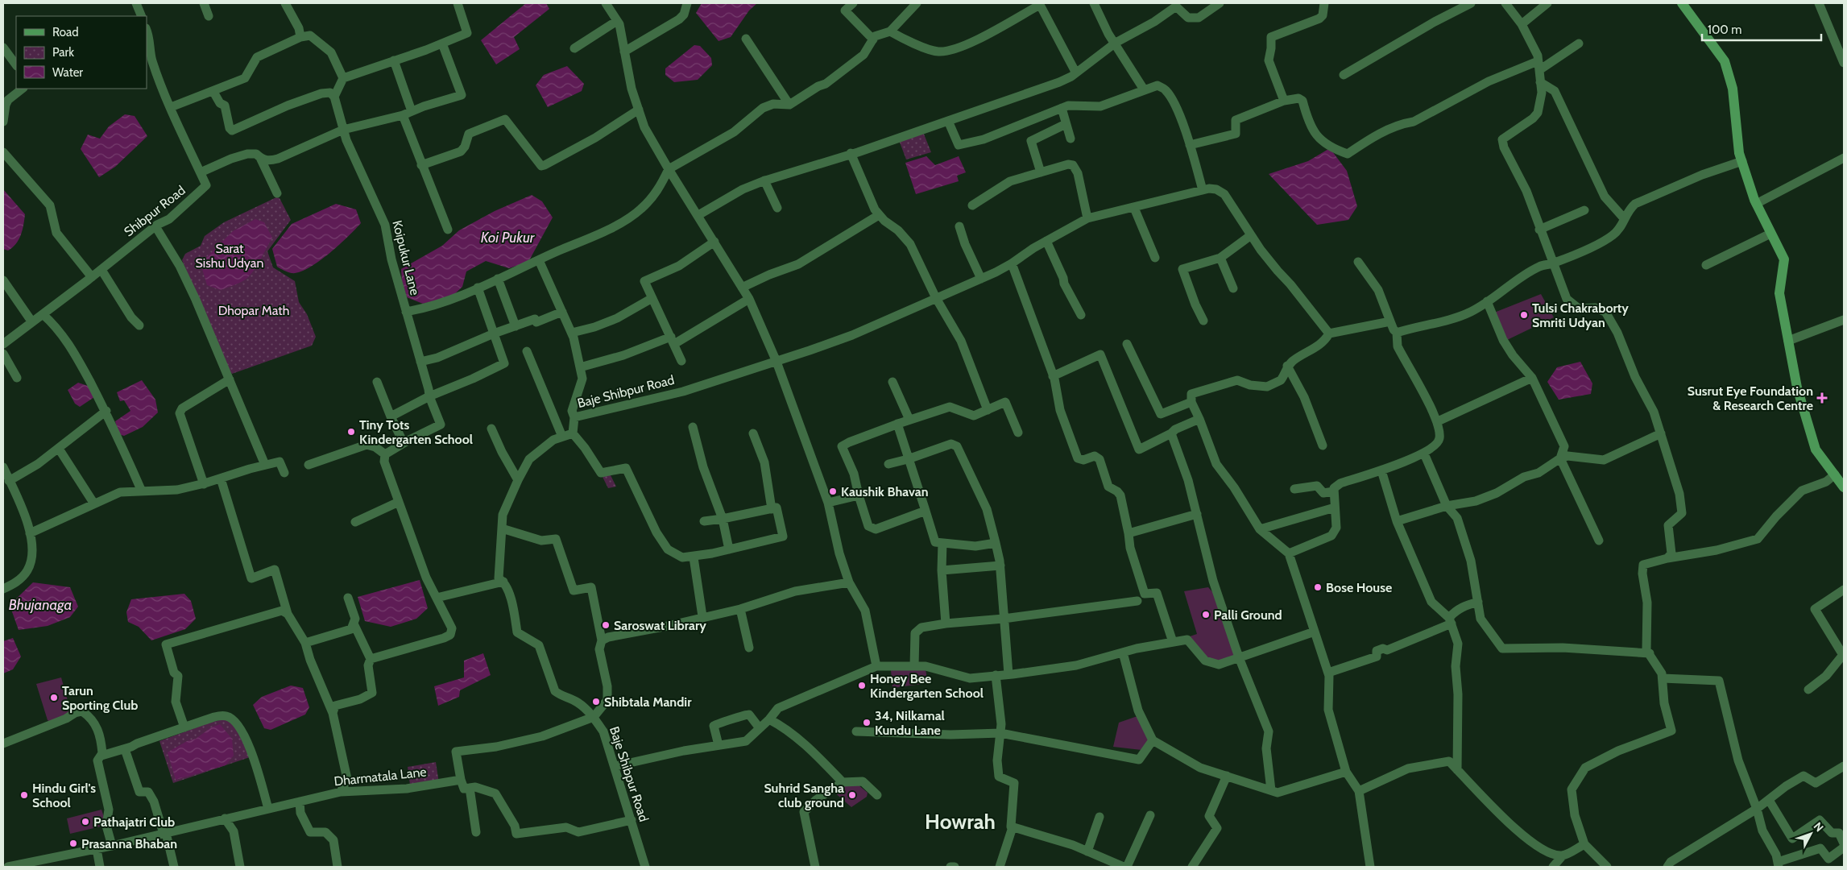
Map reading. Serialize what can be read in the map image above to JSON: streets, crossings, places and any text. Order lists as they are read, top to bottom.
{
  "streets": {
    "street": [
      "Shibpur Road",
      "Koipukur Lane",
      "Baje Shibpur Road",
      "Dharmatala Lane"
    ]
  },
  "districts": ["Howrah"],
  "water": ["Koi Pukur", "Bhujanaga"],
  "parks": ["Sarat Sishu Udyan", "Dhopar Math"],
  "places": {
    "other": [
      "Tulsi Chakraborty Smriti Udyan",
      "Tiny Tots Kindergarten School",
      "Kaushik Bhavan",
      "Bose House",
      "Palli Ground",
      "Saroswat Library",
      "Honey Bee Kindergarten School",
      "Tarun Sporting Club",
      "Shibtala Mandir",
      "34, Nilkamal Kundu Lane",
      "Hindu Girl's School",
      "Suhrid Sangha club ground",
      "Pathajatri Club",
      "Prasanna Bhaban"
    ],
    "health": ["Susrut Eye Foundation & Research Centre"]
  },
  "legend": ["Road", "Park", "Water"],
  "scale_bar": "100 m",
  "north": "top right"
}
